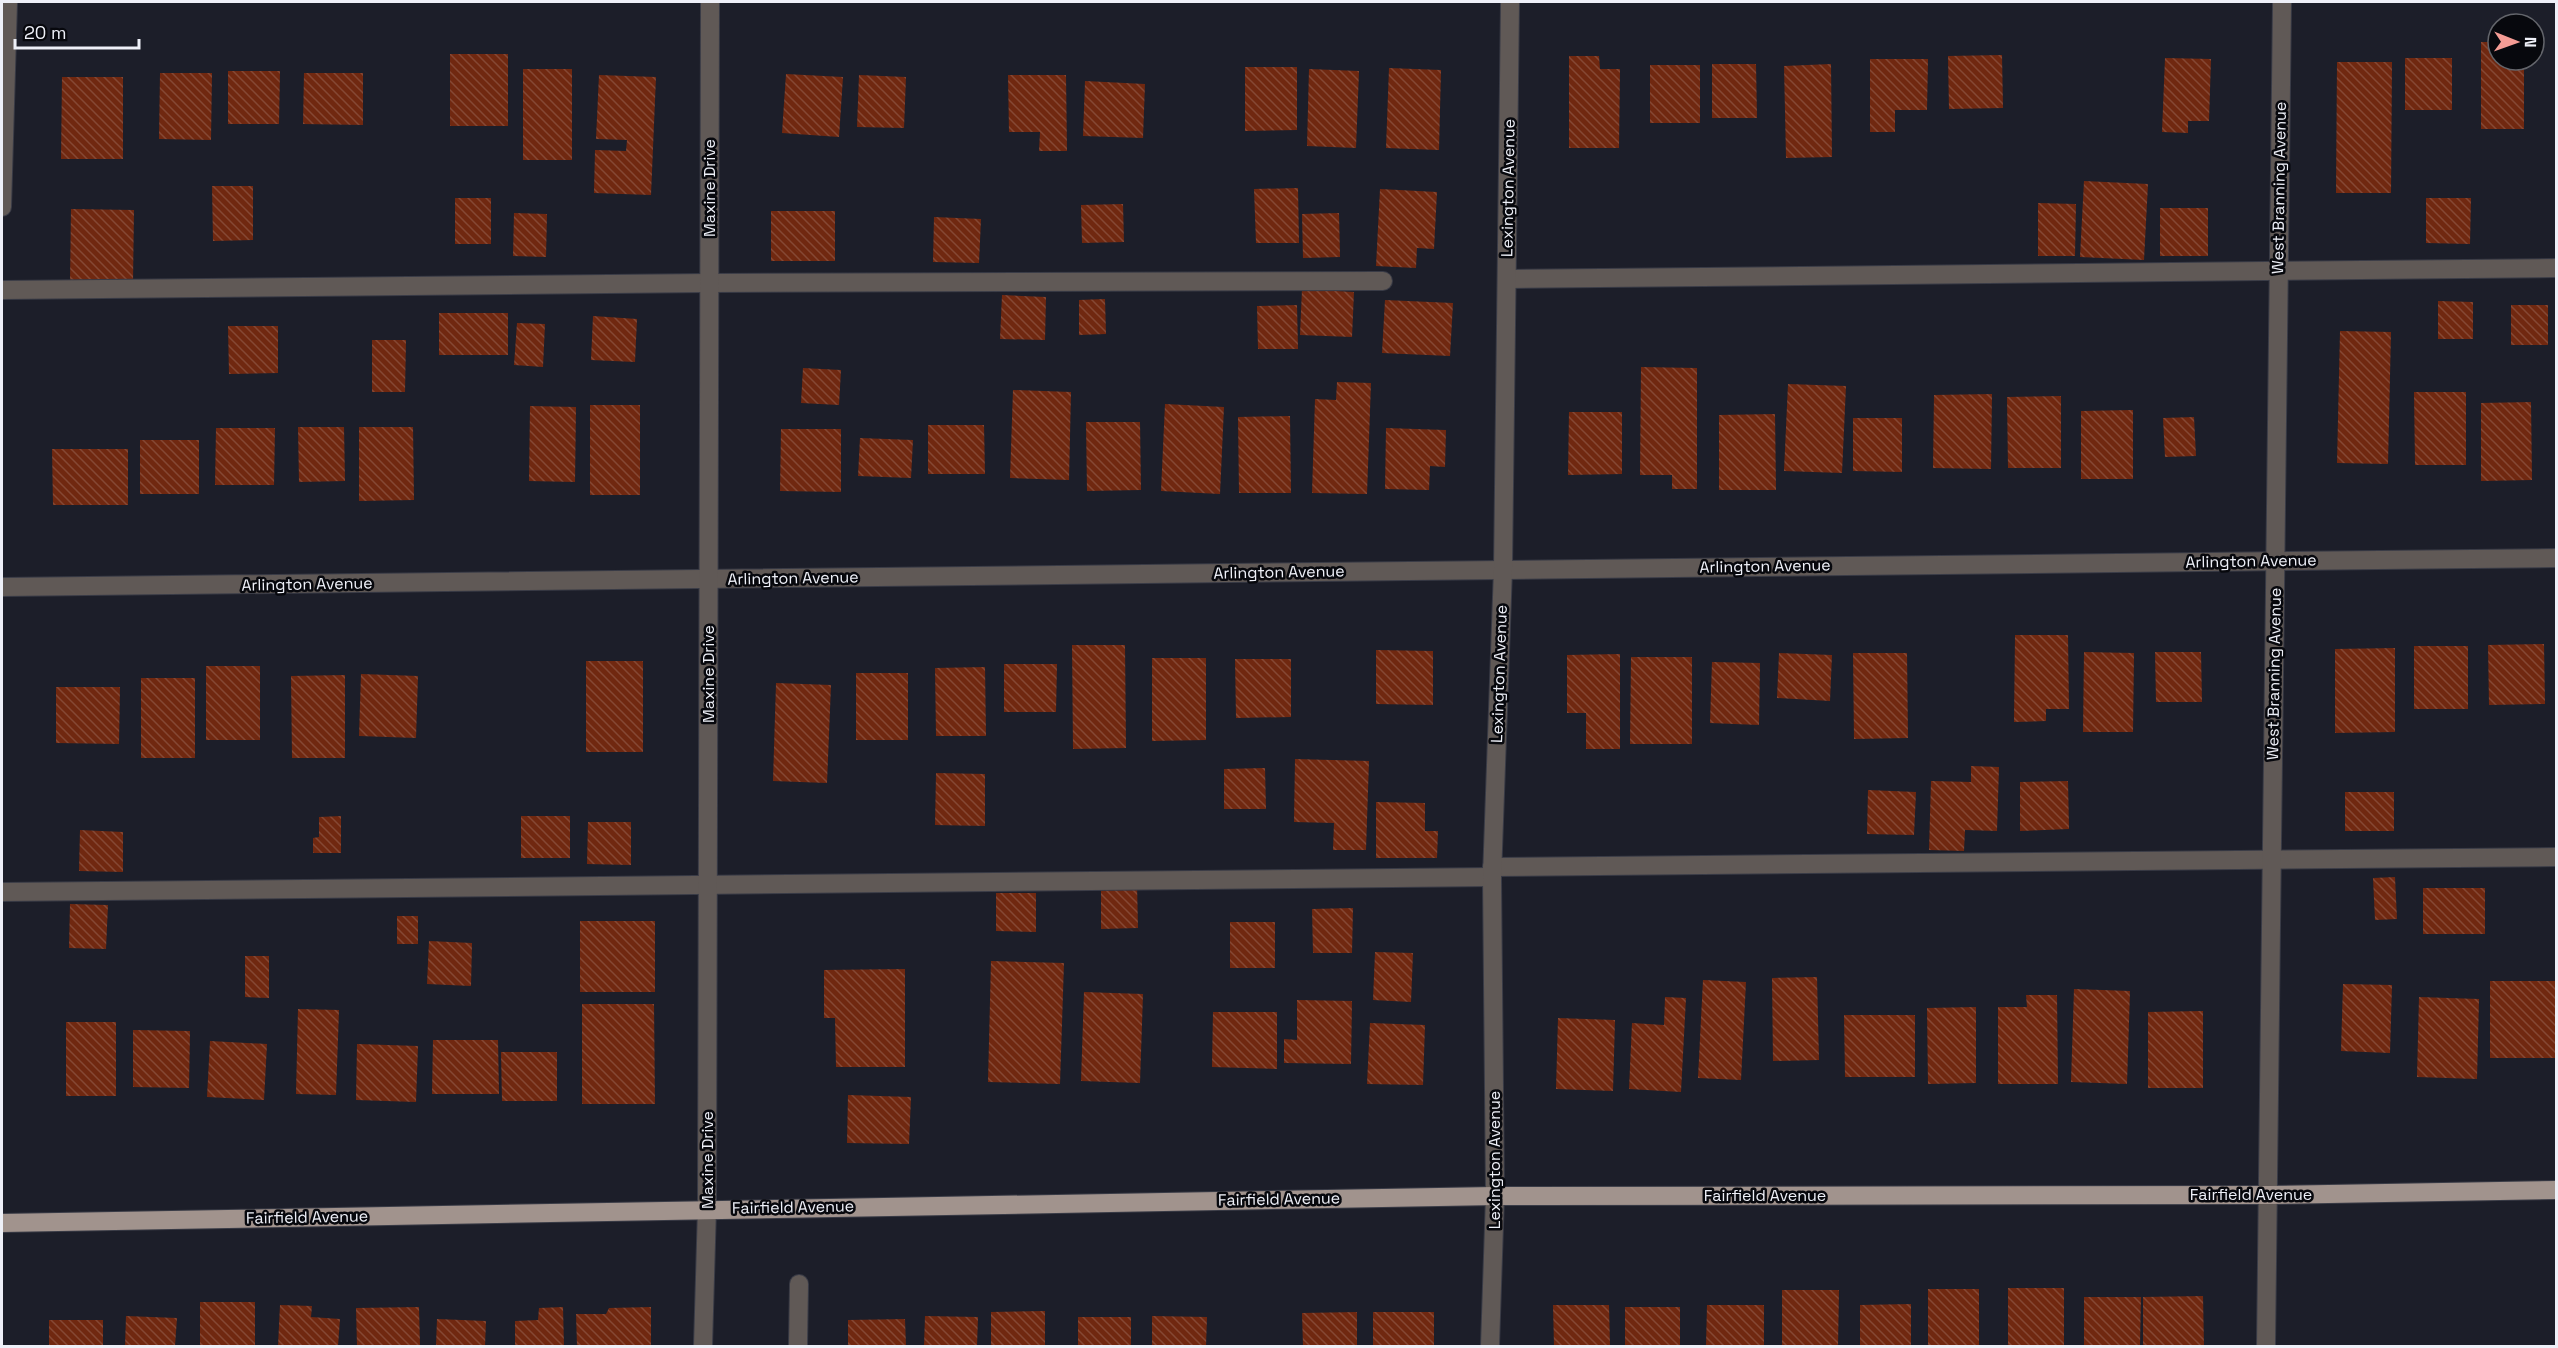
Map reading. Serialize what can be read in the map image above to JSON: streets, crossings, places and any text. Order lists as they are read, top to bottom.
{
  "streets": {
    "main road": ["Fairfield Avenue"],
    "street": [
      "Maxine Drive",
      "Lexington Avenue",
      "West Branning Avenue",
      "Arlington Avenue"
    ]
  },
  "crossings": [
    ["Maxine Drive", "Arlington Avenue"],
    ["Maxine Drive", "Fairfield Avenue"],
    ["Lexington Avenue", "Arlington Avenue"],
    ["Lexington Avenue", "Fairfield Avenue"],
    ["West Branning Avenue", "Arlington Avenue"],
    ["West Branning Avenue", "Fairfield Avenue"]
  ],
  "scale_bar": "20 m",
  "north": "right"
}
